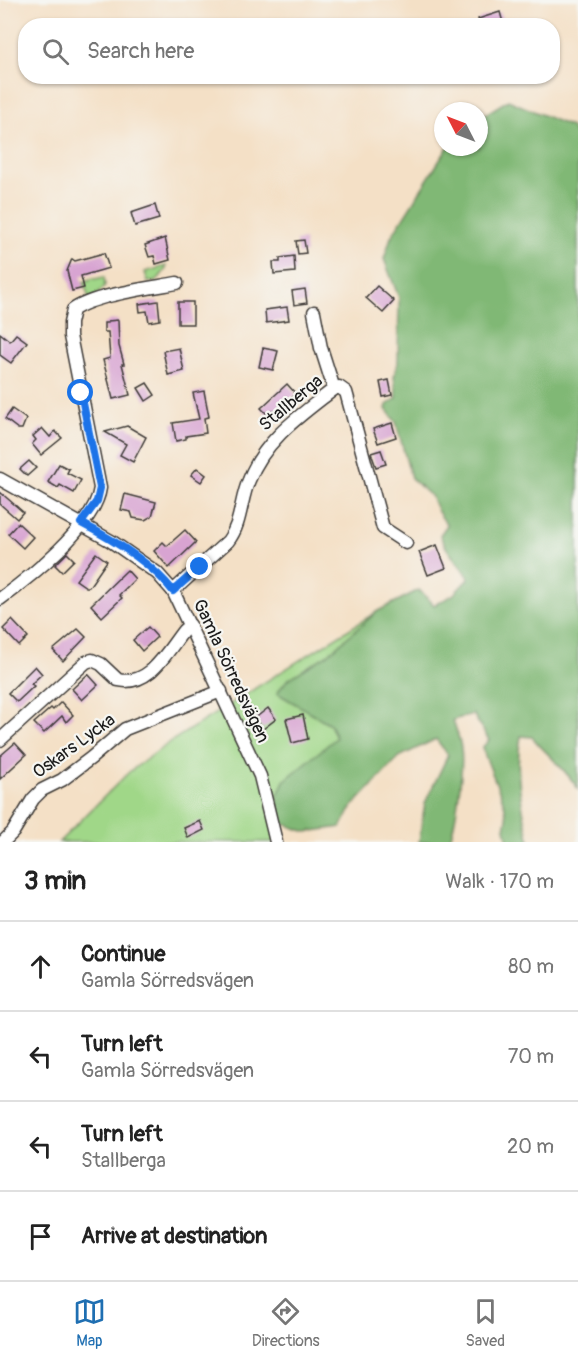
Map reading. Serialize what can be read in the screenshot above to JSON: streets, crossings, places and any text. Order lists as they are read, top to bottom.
{
  "streets": {
    "street": ["Stallberga", "Gamla Sörredsvägen", "Oskars Lycka"]
  },
  "crossings": [
    ["Stallberga", "Gamla Sörredsvägen"],
    ["Gamla Sörredsvägen", "Oskars Lycka"]
  ],
  "north": "top left",
  "page": {
    "search": "Search here",
    "heading": ["3 min", "Walk · 170 m"],
    "list": [
      ["Continue", "Gamla Sörredsvägen", "80 m"],
      ["Turn left", "Gamla Sörredsvägen", "70 m"],
      ["Turn left", "Stallberga", "20 m"],
      "Arrive at destination"
    ],
    "nav": ["Map", "Directions", "Saved"]
  }
}
